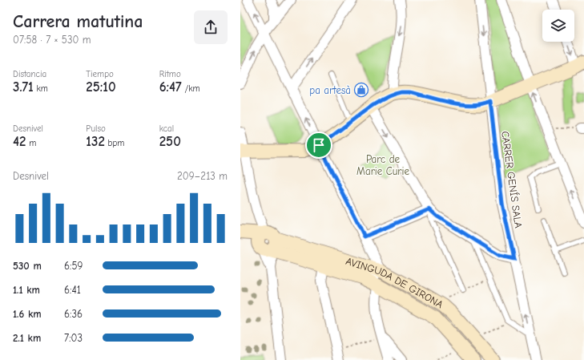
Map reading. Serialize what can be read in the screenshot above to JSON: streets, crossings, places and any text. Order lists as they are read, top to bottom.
{
  "streets": {
    "main road": ["AVINGUDA DE GIRONA"],
    "street": ["CARRER GENÍS SALA"]
  },
  "parks": ["Parc de Marie Curie"],
  "places": {
    "shop": ["pa artesà"]
  },
  "page": {
    "heading": ["Carrera matutina", "07:58 · 7 × 530 m"],
    "stats": [
      ["Distancia", "3.71 km"],
      ["Tiempo", "25:10"],
      ["Ritmo", "6:47 /km"],
      ["Desnivel", "42 m"],
      ["Pulso", "132 bpm"],
      ["kcal", "250"]
    ],
    "chart": ["Desnivel", "209–213 m"],
    "list": [
      {
        "name": "530 m",
        "note": "6:59"
      },
      {
        "name": "1.1 km",
        "note": "6:41"
      },
      {
        "name": "1.6 km",
        "note": "6:36"
      },
      {
        "name": "2.1 km",
        "note": "7:03"
      }
    ]
  }
}
